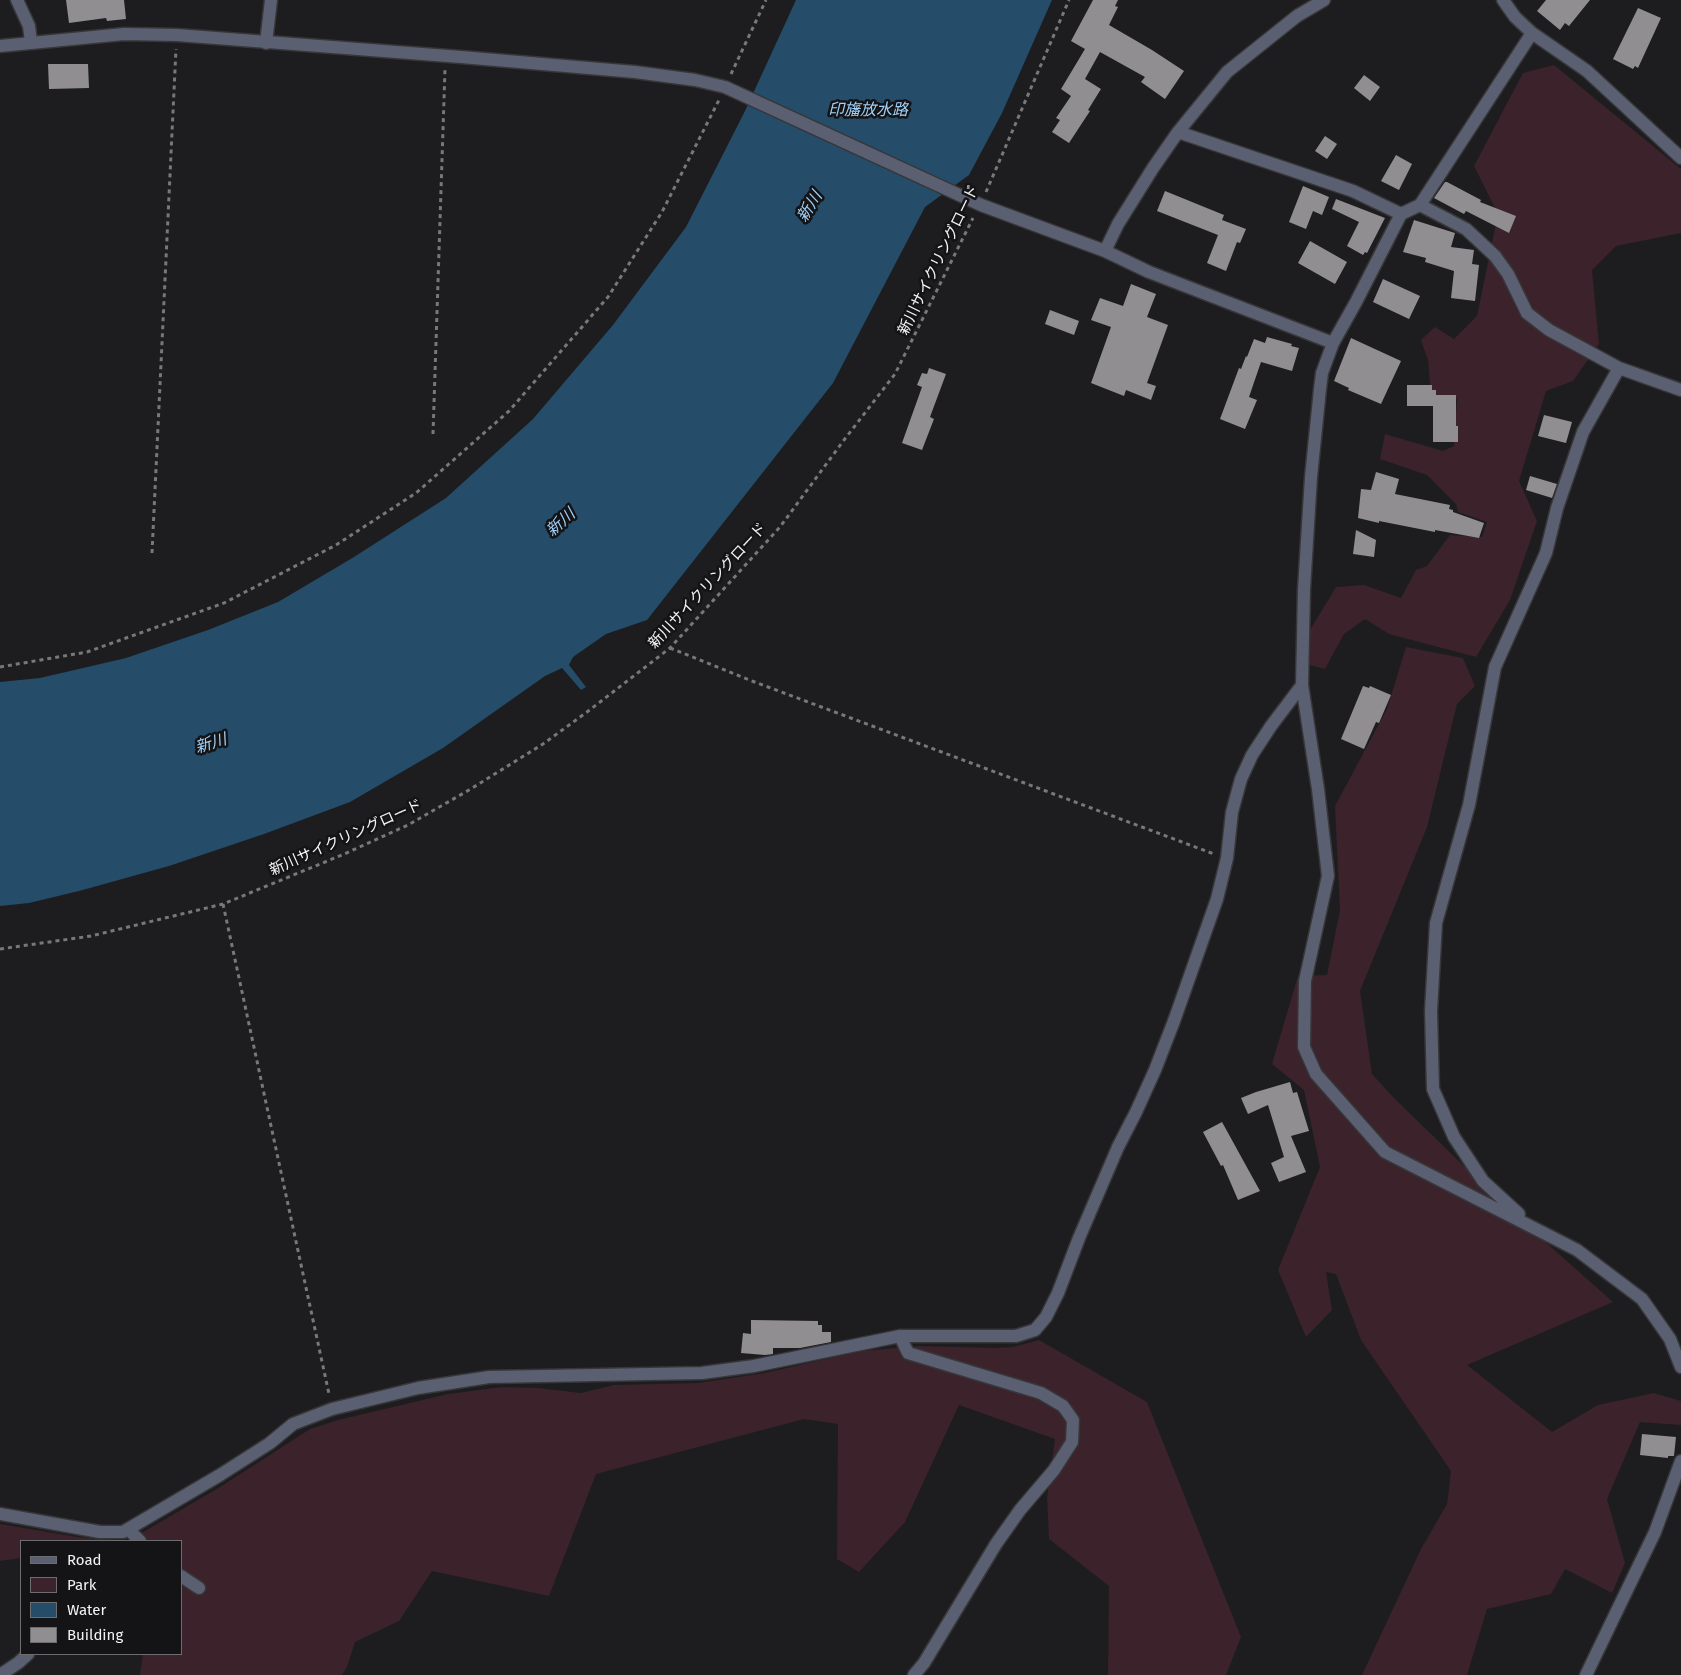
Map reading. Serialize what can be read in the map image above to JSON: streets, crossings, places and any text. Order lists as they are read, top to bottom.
{
  "streets": {
    "path": ["新川サイクリングロード"]
  },
  "water": ["印旛放水路", "新川"],
  "legend": [
    "Road",
    "Park",
    "Water",
    "Building"
  ]
}
